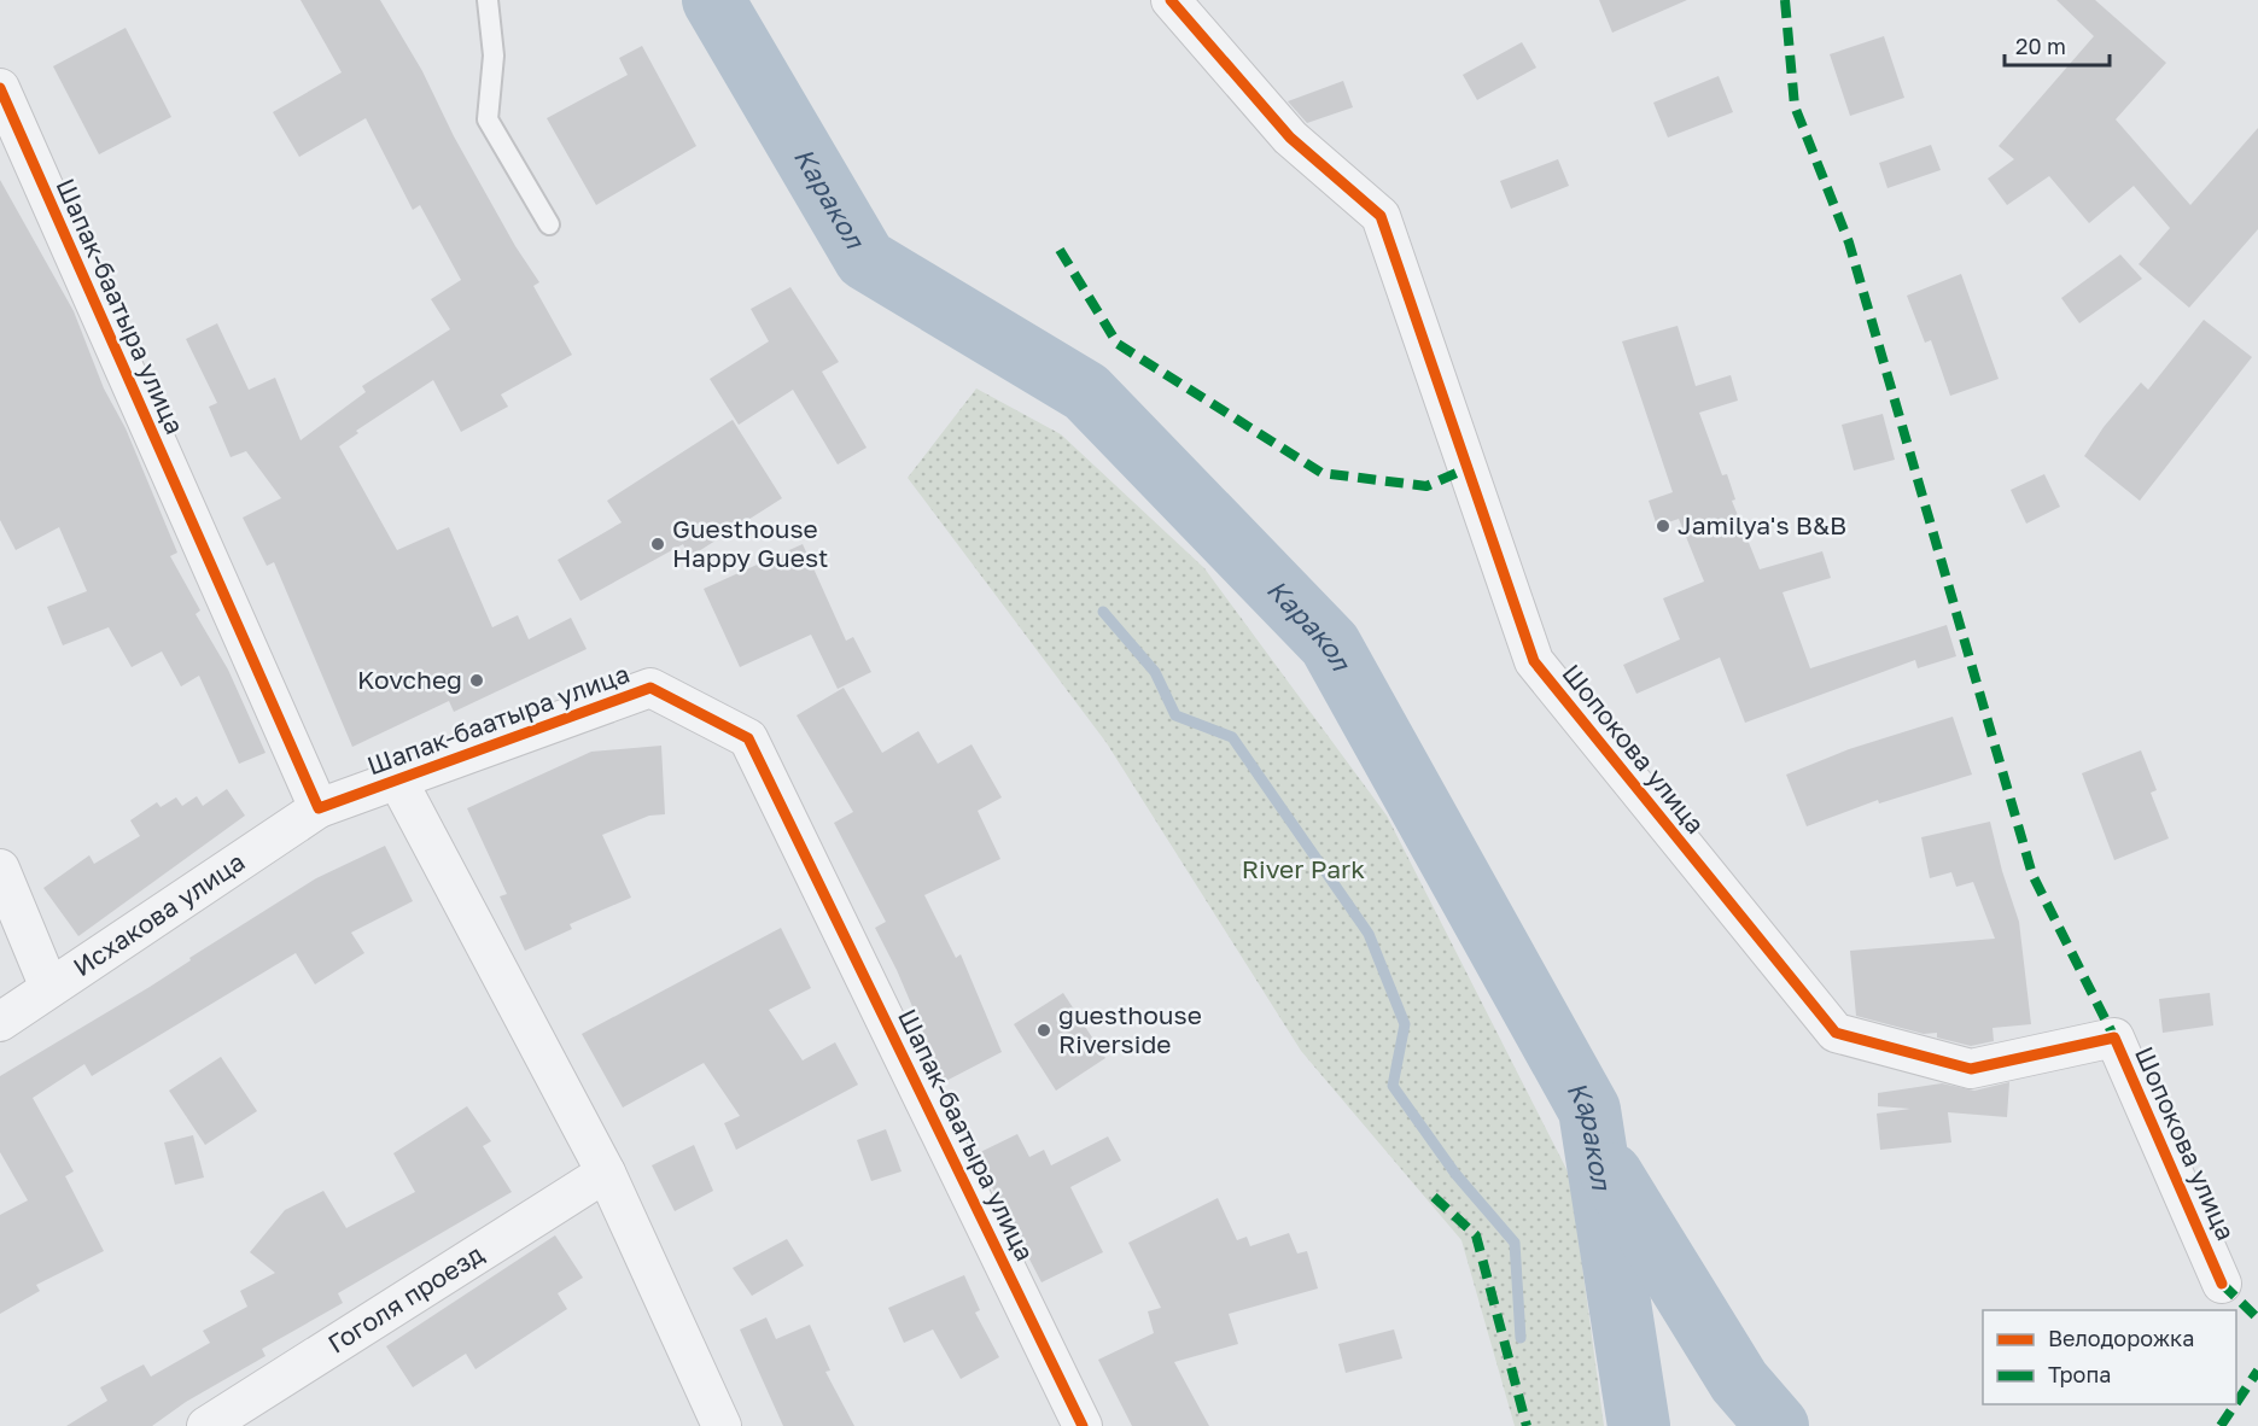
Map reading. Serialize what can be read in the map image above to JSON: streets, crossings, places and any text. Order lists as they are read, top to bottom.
{
  "streets": {
    "street": [
      "Шапак-баатыра улица",
      "Шопокова улица",
      "Исхакова улица",
      "Гоголя проезд"
    ]
  },
  "crossings": [
    ["Шапак-баатыра улица", "Исхакова улица"],
    ["Шапак-баатыра улица", "Гоголя проезд"]
  ],
  "water": ["Каракол"],
  "parks": ["River Park"],
  "places": [
    "Jamilya's B&B",
    "Guesthouse Happy Guest",
    "Kovcheg",
    "guesthouse Riverside"
  ],
  "legend": ["Велодорожка", "Тропа"],
  "scale_bar": "20 m"
}
